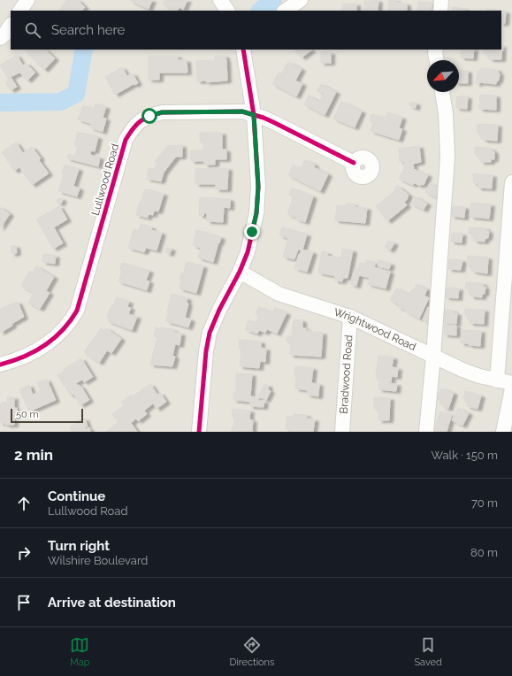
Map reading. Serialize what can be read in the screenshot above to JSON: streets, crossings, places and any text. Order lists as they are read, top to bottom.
{
  "streets": {
    "street": ["Lullwood Road", "Wrightwood Road", "Bradwood Road"]
  },
  "crossings": [
    ["Wrightwood Road", "Bradwood Road"]
  ],
  "scale_bar": "50 m",
  "north": "bottom left",
  "page": {
    "search": "Search here",
    "scale": "50 m",
    "heading": ["2 min", "Walk · 150 m"],
    "list": [
      ["Continue", "Lullwood Road", "70 m"],
      ["Turn right", "Wilshire Boulevard", "80 m"],
      "Arrive at destination"
    ],
    "nav": ["Map", "Directions", "Saved"]
  }
}
